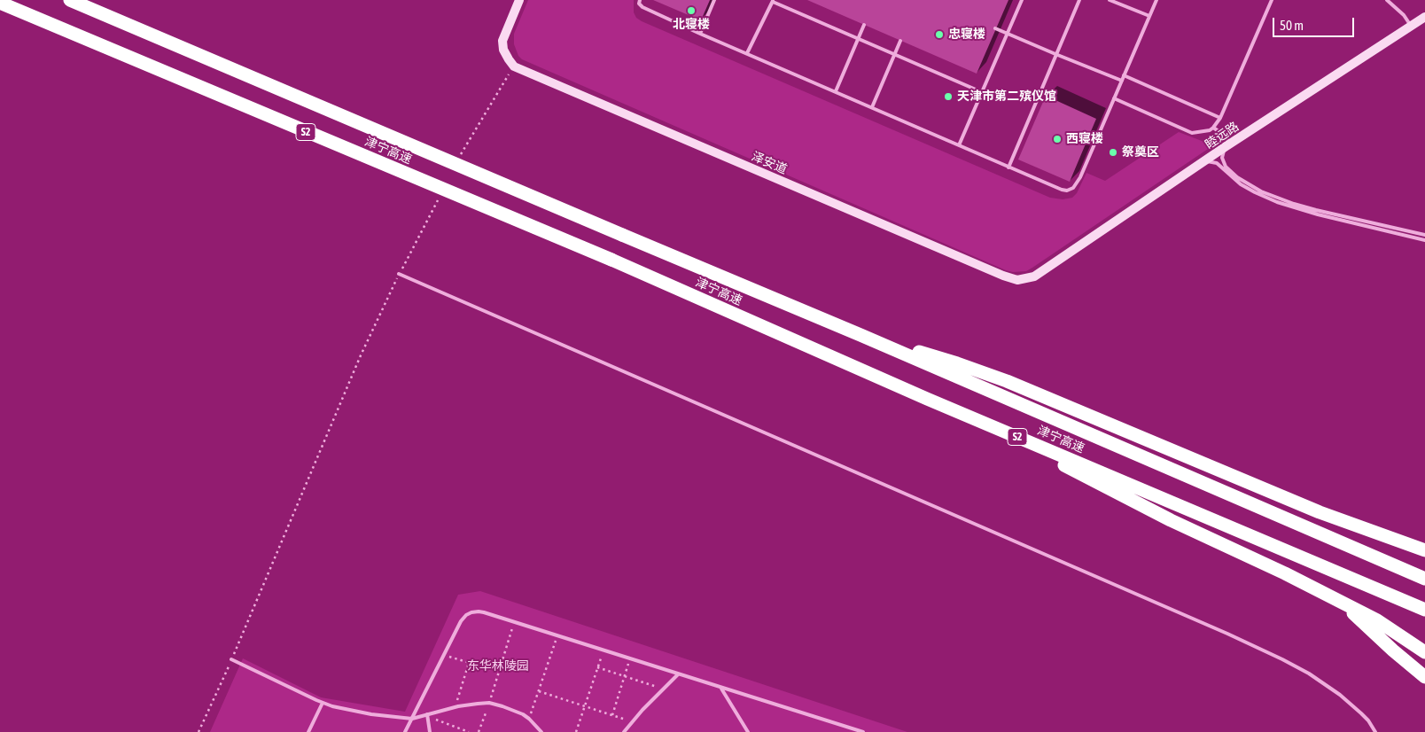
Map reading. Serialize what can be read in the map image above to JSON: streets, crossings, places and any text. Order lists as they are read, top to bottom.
{
  "streets": {
    "highway": ["S2", "津宁高速"],
    "street": ["睦远路", "泽安道"]
  },
  "crossings": [
    ["睦远路", "泽安道"]
  ],
  "parks": ["东华林陵园"],
  "places": [
    "北寝楼",
    "忠寝楼",
    "天津市第二殡仪馆",
    "西寝楼",
    "祭奠区"
  ],
  "scale_bar": "50 m"
}
